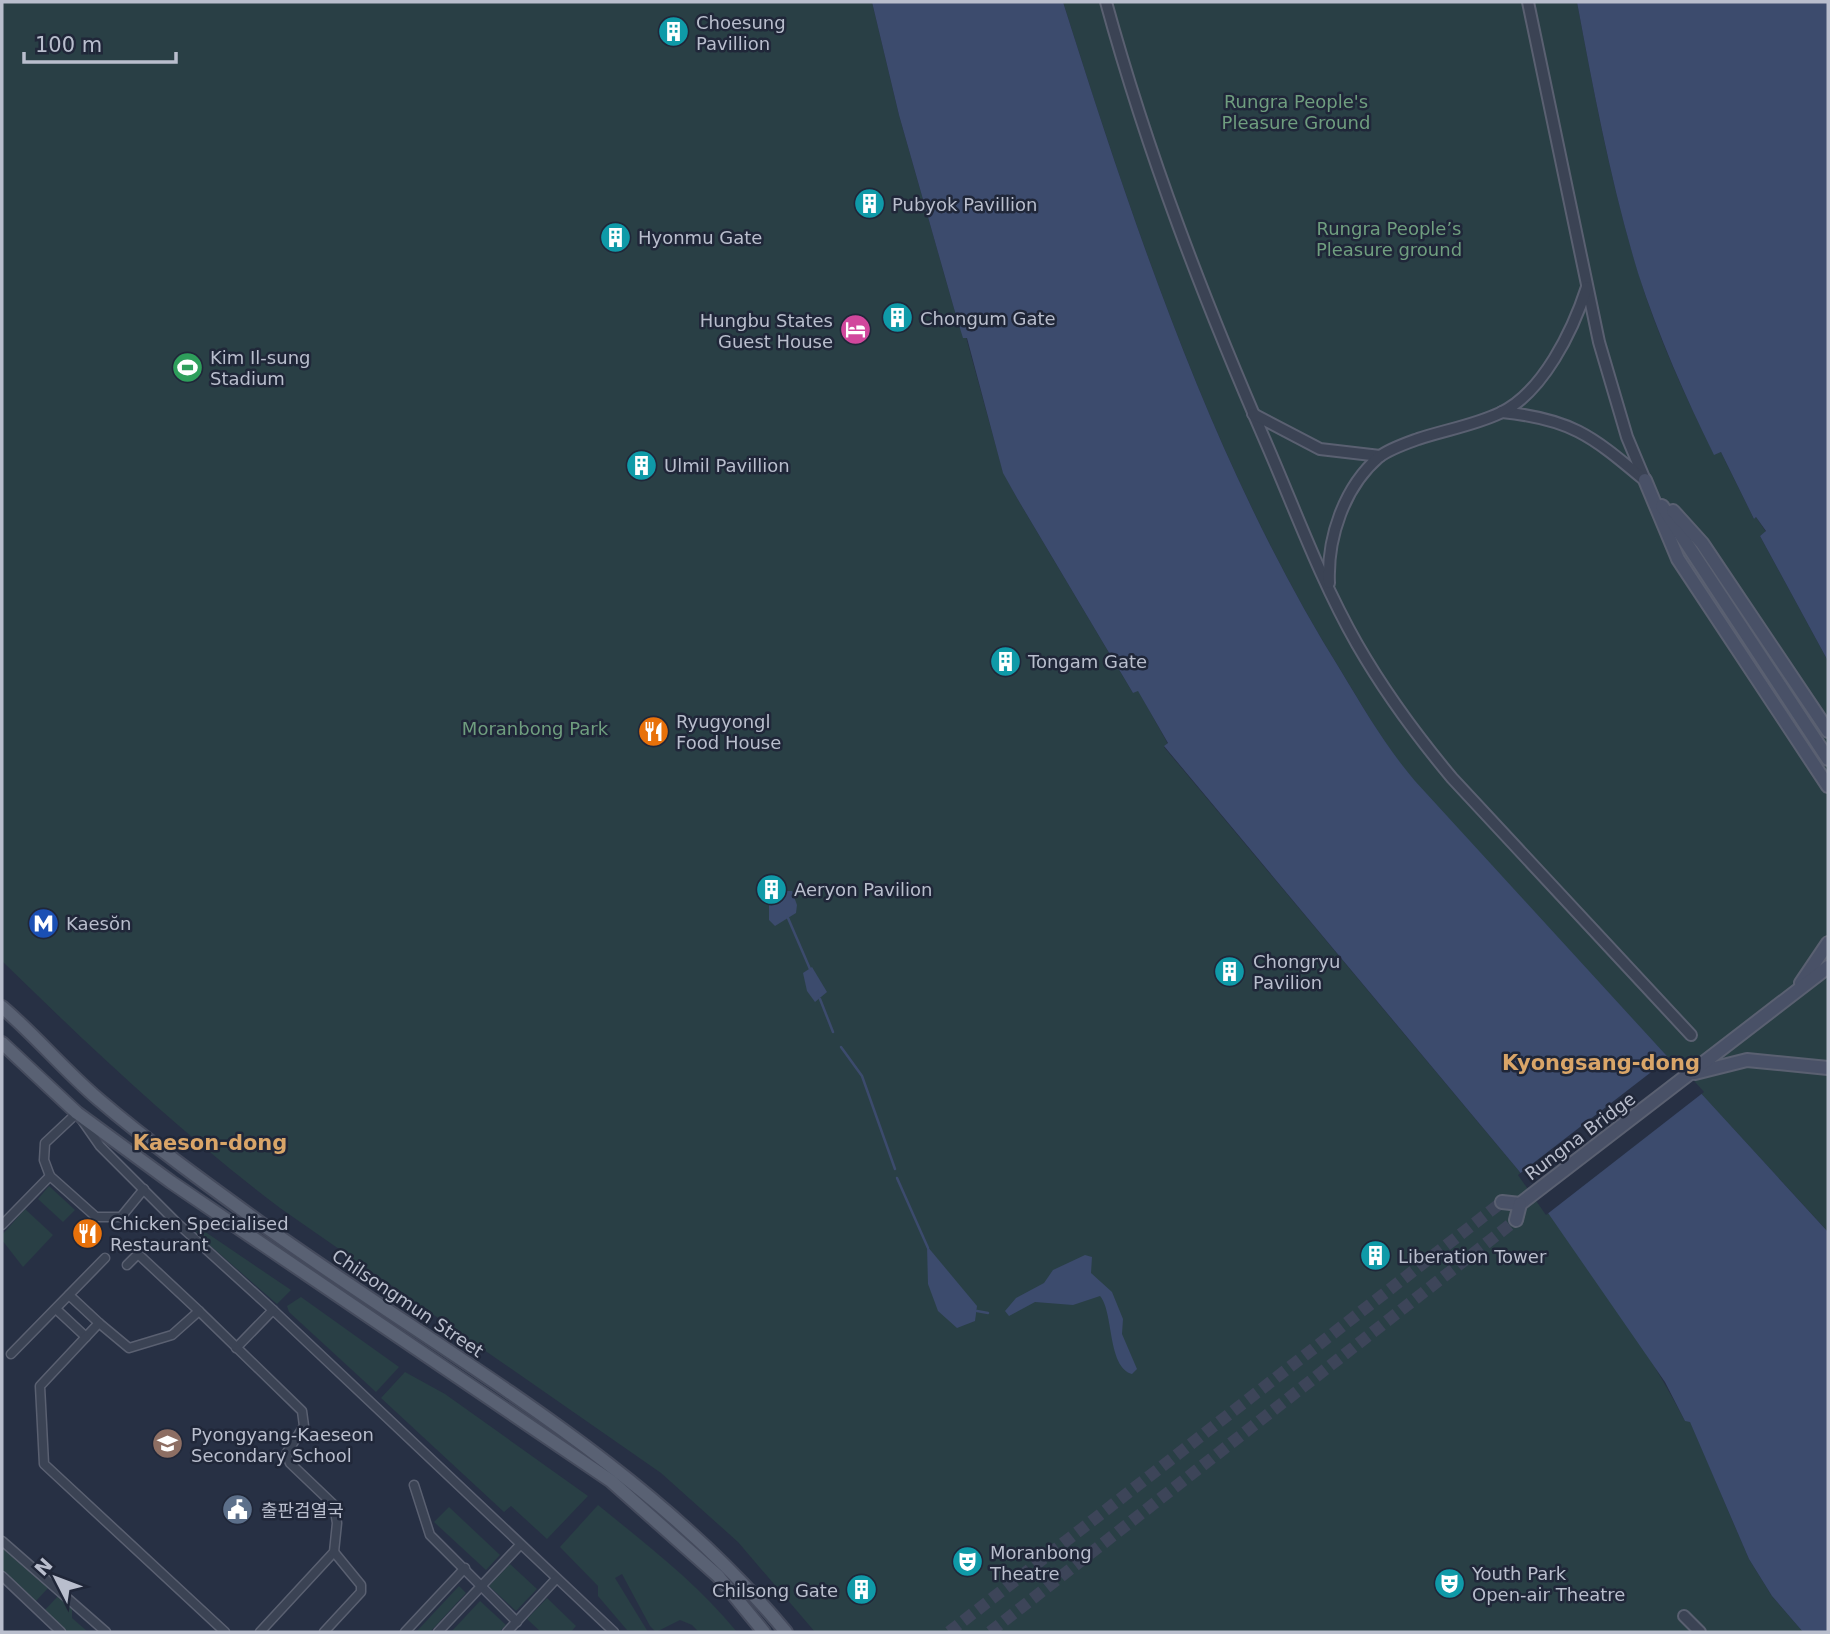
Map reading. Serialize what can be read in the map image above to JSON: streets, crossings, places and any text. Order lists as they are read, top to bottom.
{
  "streets": {
    "main road": ["Rungna Bridge", "Chilsongmun Street"]
  },
  "districts": ["Kyongsang-dong", "Kaeson-dong"],
  "parks": ["Rungra People's Pleasure Ground", "Rungra People’s Pleasure ground", "Moranbong Park"],
  "places": {
    "building": [
      "Choesung Pavillion",
      "Pubyok Pavillion",
      "Hyonmu Gate",
      "Chongum Gate",
      "Ulmil Pavillion",
      "Tongam Gate",
      "Aeryon Pavilion",
      "Chongryu Pavilion",
      "Liberation Tower",
      "Chilsong Gate"
    ],
    "hotel": ["Hungbu States Guest House"],
    "sports": ["Kim Il-sung Stadium"],
    "restaurant": ["Ryugyongl Food House", "Chicken Specialised Restaurant"],
    "metro station": ["Kaesŏn"],
    "school or university": ["Pyongyang-Kaeseon Secondary School"],
    "public building": ["출판검열국"],
    "theatre": ["Moranbong Theatre", "Youth Park Open-air Theatre"]
  },
  "scale_bar": "100 m",
  "north": "top left"
}
